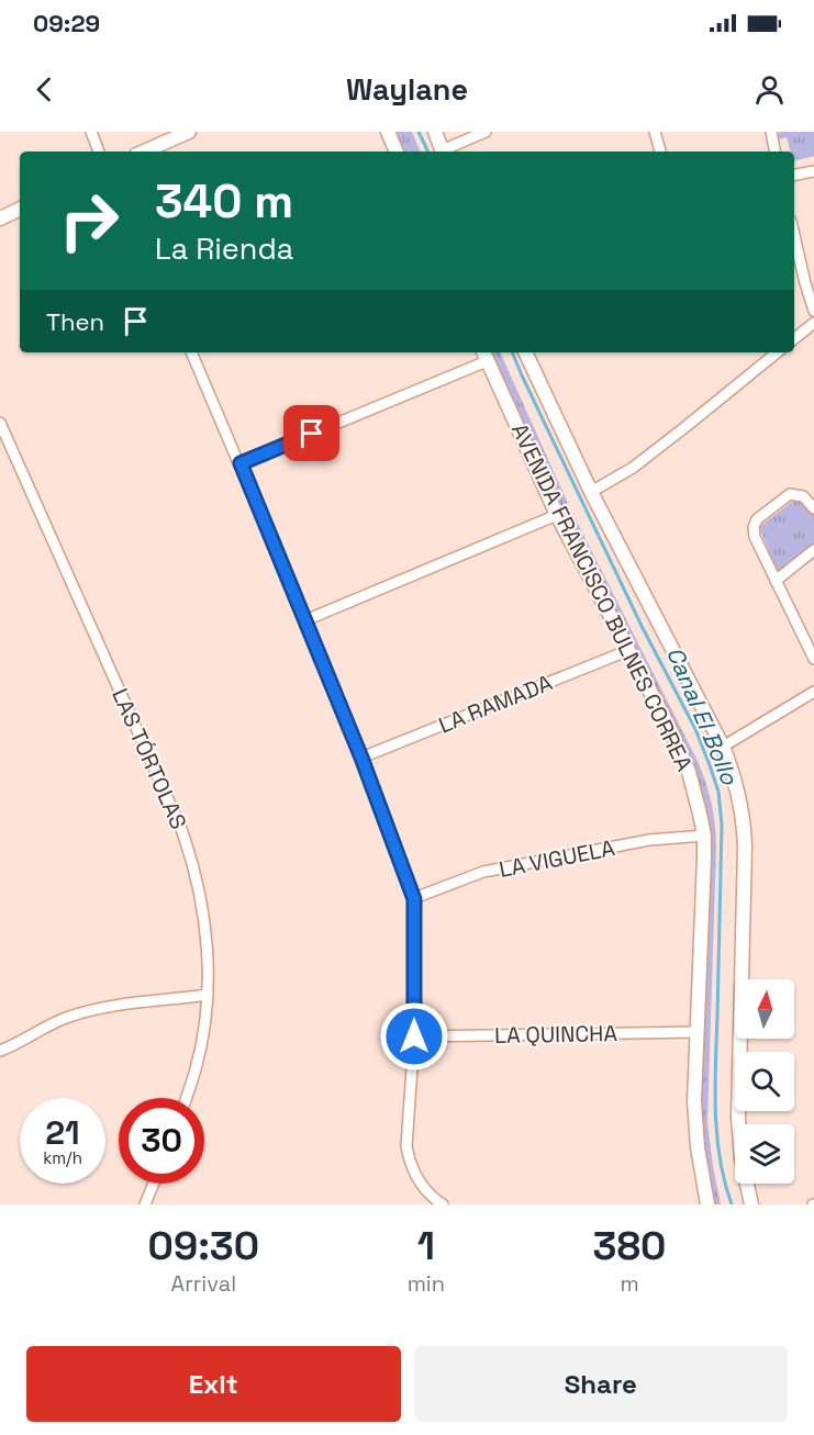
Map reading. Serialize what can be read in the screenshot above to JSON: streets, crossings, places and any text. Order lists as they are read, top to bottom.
{
  "streets": {
    "street": [
      "AVENIDA FRANCISCO BULNES CORREA",
      "LA RAMADA",
      "LAS TÓRTOLAS",
      "LA VIGUELA",
      "LA QUINCHA"
    ]
  },
  "crossings": [
    ["AVENIDA FRANCISCO BULNES CORREA", "LA RAMADA"],
    ["AVENIDA FRANCISCO BULNES CORREA", "LA VIGUELA"],
    ["AVENIDA FRANCISCO BULNES CORREA", "LA QUINCHA"]
  ],
  "water": ["Canal El Bollo"],
  "north": "top",
  "page": {
    "status": "09:29",
    "header": "Waylane",
    "turn": ["340 m", "La Rienda"],
    "then": "Then",
    "speed": "21 km/h",
    "limit": "30",
    "eta": [
      "09:30",
      "Arrival",
      "1",
      "min",
      "380",
      "m"
    ],
    "buttons": ["Exit", "Share"]
  }
}
